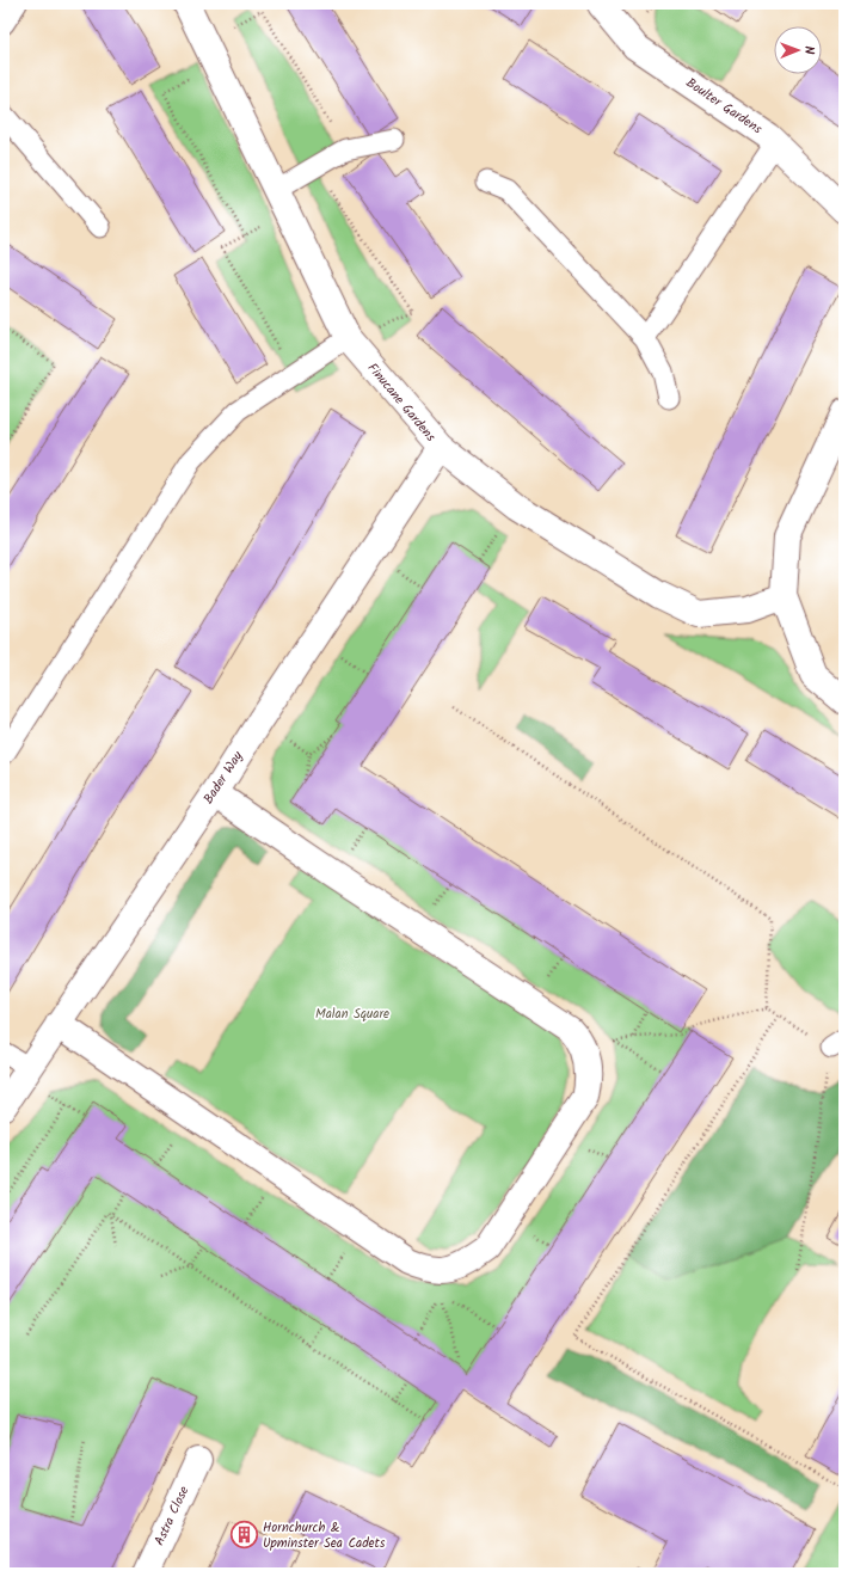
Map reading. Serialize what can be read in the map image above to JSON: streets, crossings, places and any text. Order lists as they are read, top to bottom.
{
  "streets": {
    "street": [
      "Boulter Gardens",
      "Finucane Gardens",
      "Bader Way",
      "Astra Close"
    ]
  },
  "crossings": [
    ["Finucane Gardens", "Bader Way"]
  ],
  "parks": ["Malan Square"],
  "places": {
    "building": ["Hornchurch & Upminster Sea Cadets"]
  },
  "north": "right"
}
